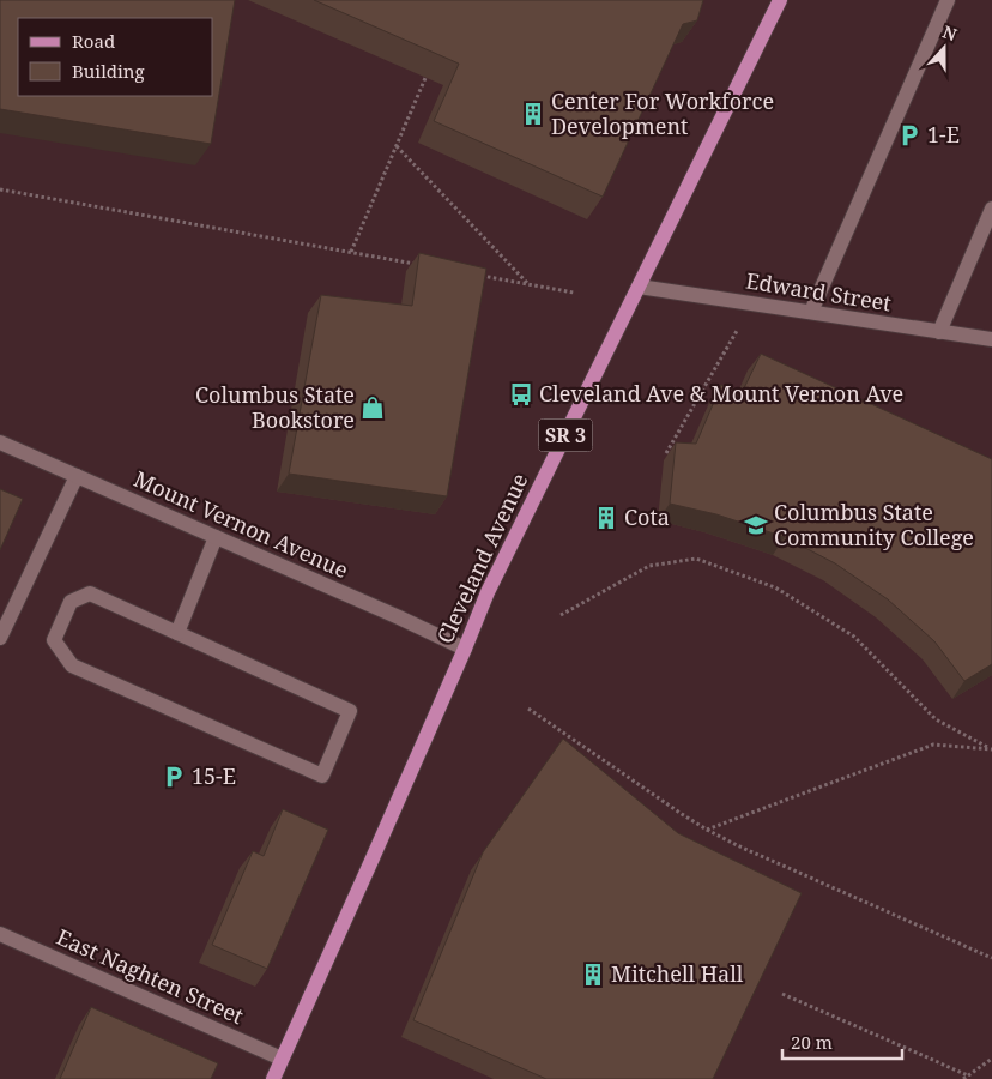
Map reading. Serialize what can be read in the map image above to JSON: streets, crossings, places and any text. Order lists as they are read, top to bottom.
{
  "streets": {
    "main road": [
      "Edward Street",
      "SR 3",
      "Mount Vernon Avenue",
      "Cleveland Avenue",
      "East Naghten Street"
    ]
  },
  "crossings": [
    ["Edward Street", "Cleveland Avenue"],
    ["Mount Vernon Avenue", "Cleveland Avenue"],
    ["Cleveland Avenue", "East Naghten Street"]
  ],
  "places": {
    "building": ["Center For Workforce Development", "Cota", "Mitchell Hall"],
    "parking": ["1-E", "15-E"],
    "bus stop": ["Cleveland Ave & Mount Vernon Ave"],
    "shop": ["Columbus State Bookstore"],
    "school or university": ["Columbus State Community College"]
  },
  "legend": ["Road", "Building"],
  "scale_bar": "20 m",
  "north": "top"
}
